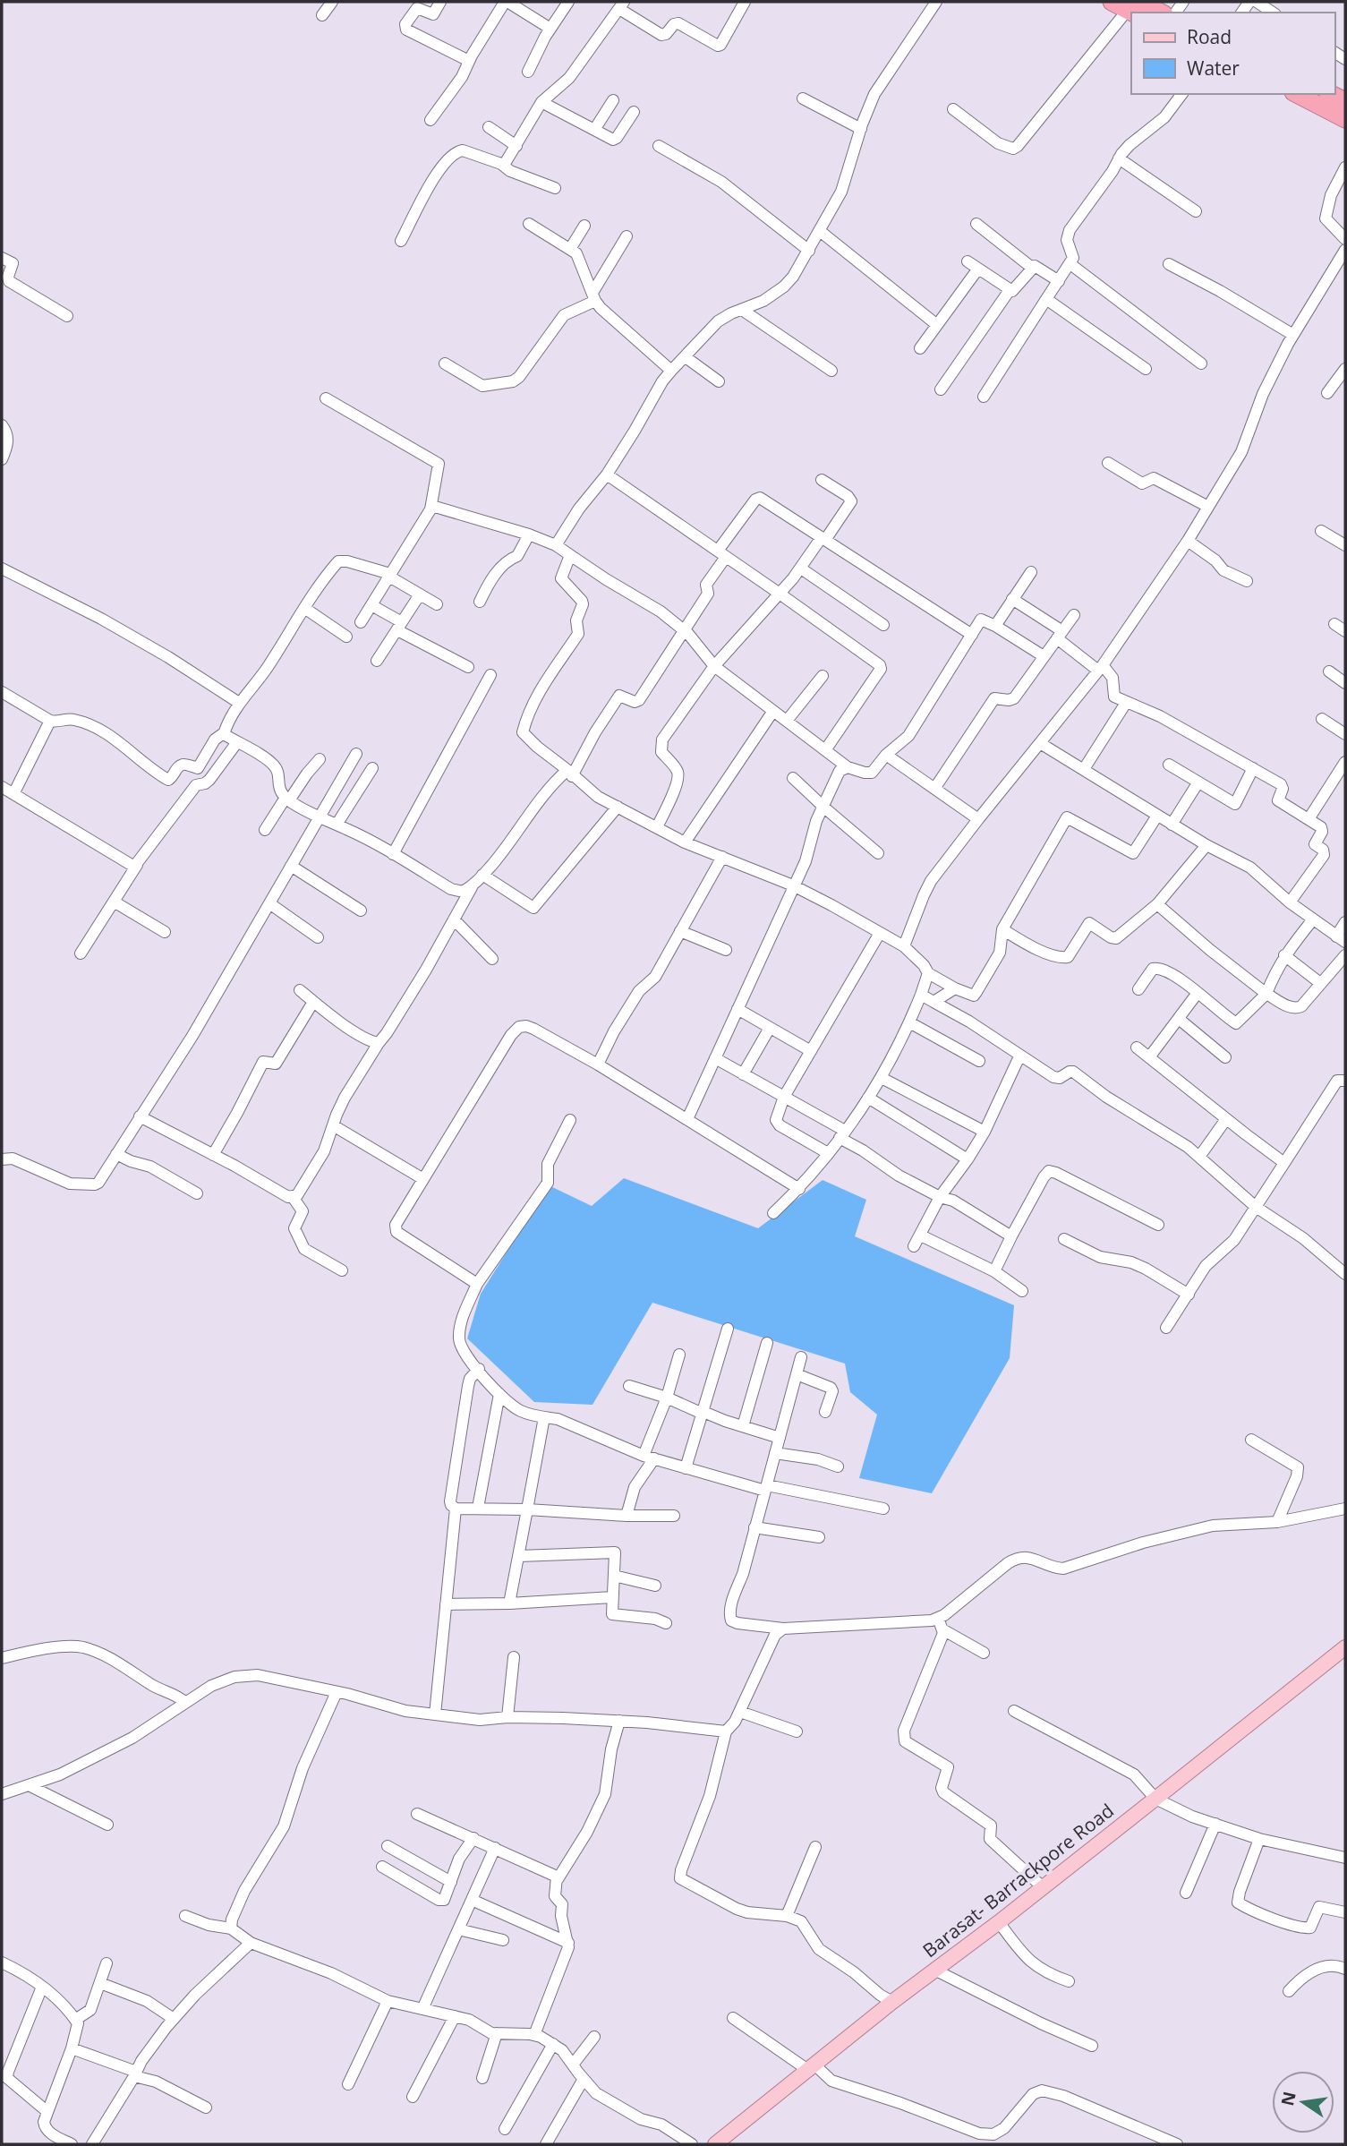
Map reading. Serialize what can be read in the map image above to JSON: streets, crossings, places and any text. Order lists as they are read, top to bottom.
{
  "streets": {
    "main road": ["Barasat- Barrackpore Road"]
  },
  "legend": ["Road", "Water"],
  "north": "left"
}
